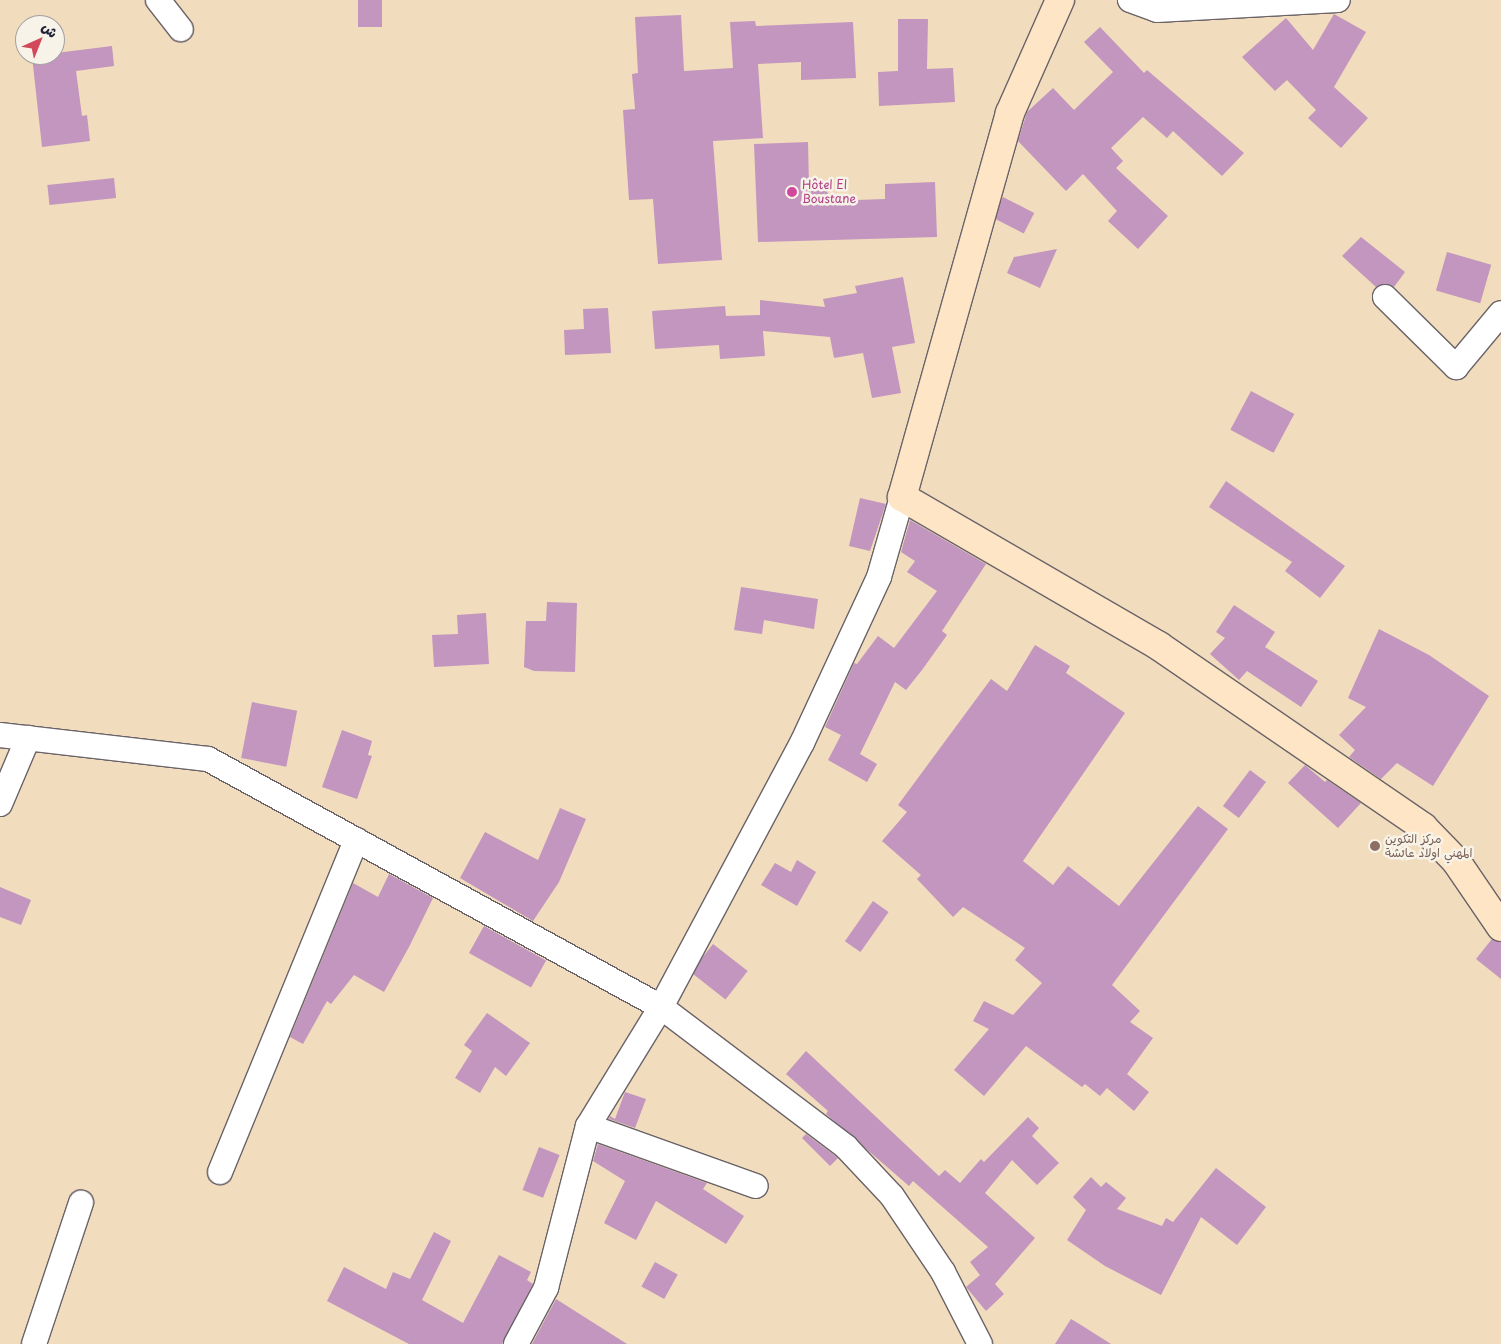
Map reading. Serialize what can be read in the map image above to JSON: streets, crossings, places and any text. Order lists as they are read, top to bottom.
{
  "places": ["Hôtel El Boustane", "مركز التكوين المهني اولاد عائشة"],
  "north": "top right"
}
